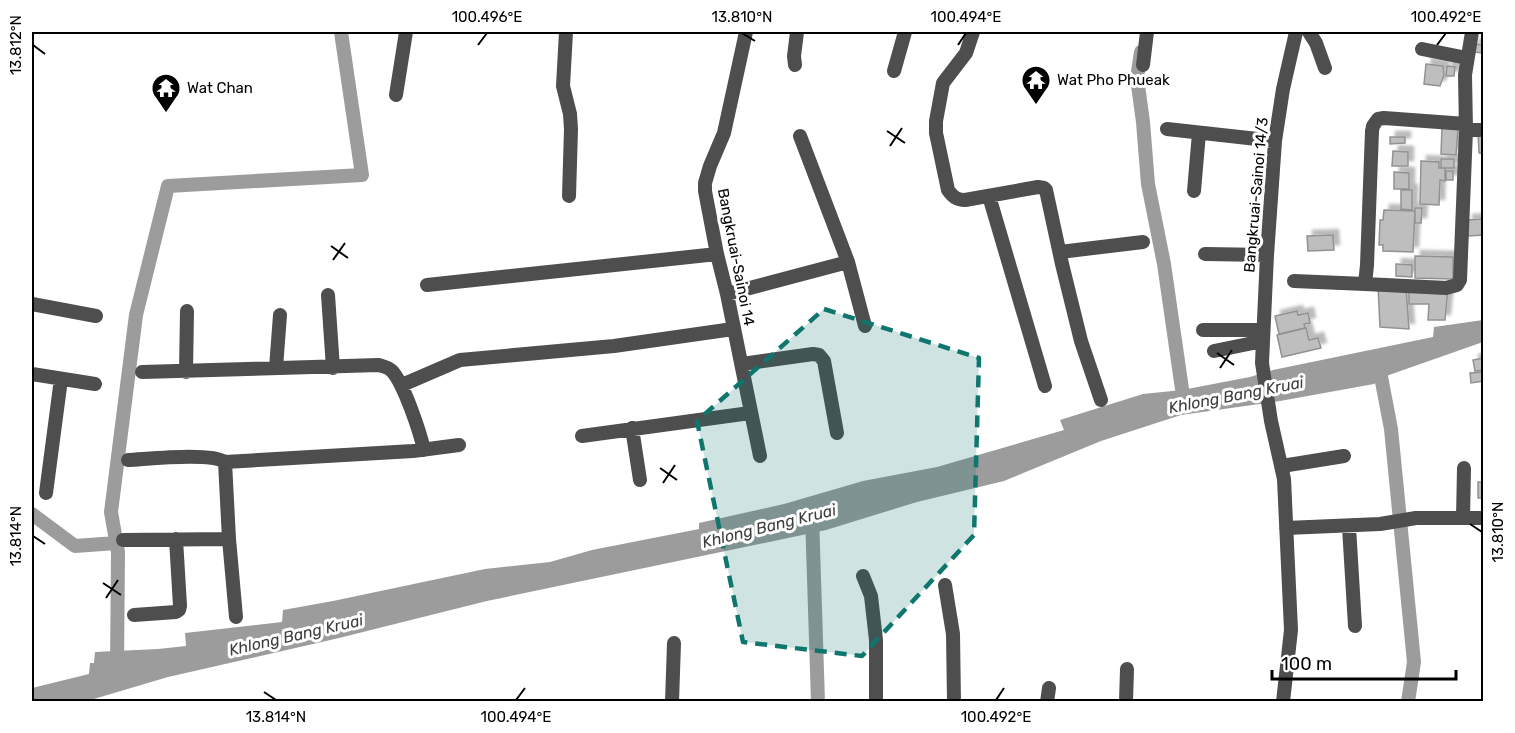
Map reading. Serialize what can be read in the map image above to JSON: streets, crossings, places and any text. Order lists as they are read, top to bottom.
{
  "streets": {
    "street": ["Bangkruai-Sainoi 14/3", "Bangkruai-Sainoi 14"]
  },
  "water": ["Khlong Bang Kruai"],
  "places": {
    "temple": ["Wat Pho Phueak", "Wat Chan"]
  },
  "scale_bar": "100 m",
  "coordinates": [
    "100.496°E",
    "13.810°N",
    "100.494°E",
    "100.492°E",
    "13.812°N",
    "13.814°N"
  ]
}
